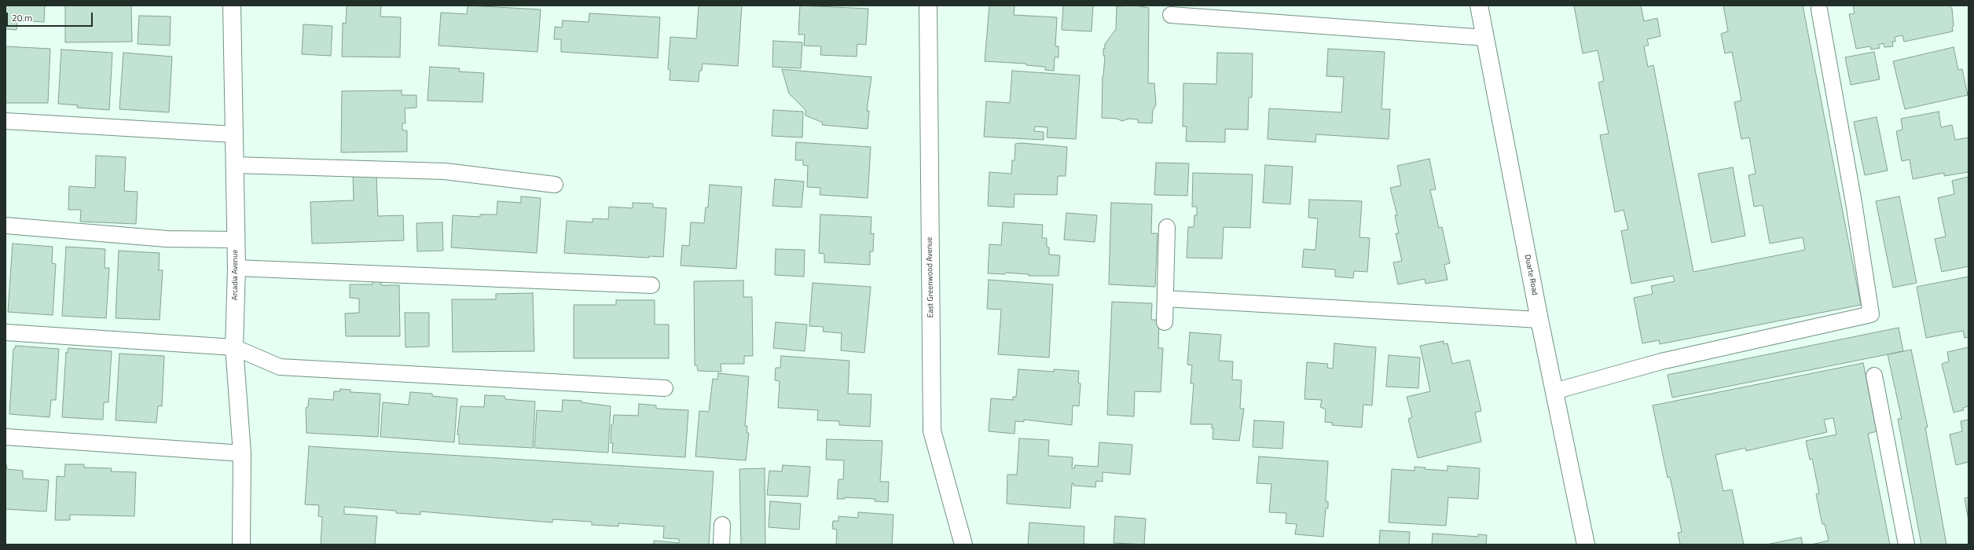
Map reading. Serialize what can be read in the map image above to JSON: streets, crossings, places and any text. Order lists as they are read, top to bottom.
{
  "streets": {
    "street": ["Arcadia Avenue", "Duarte Road", "East Greenwood Avenue"]
  },
  "scale_bar": "20 m"
}
